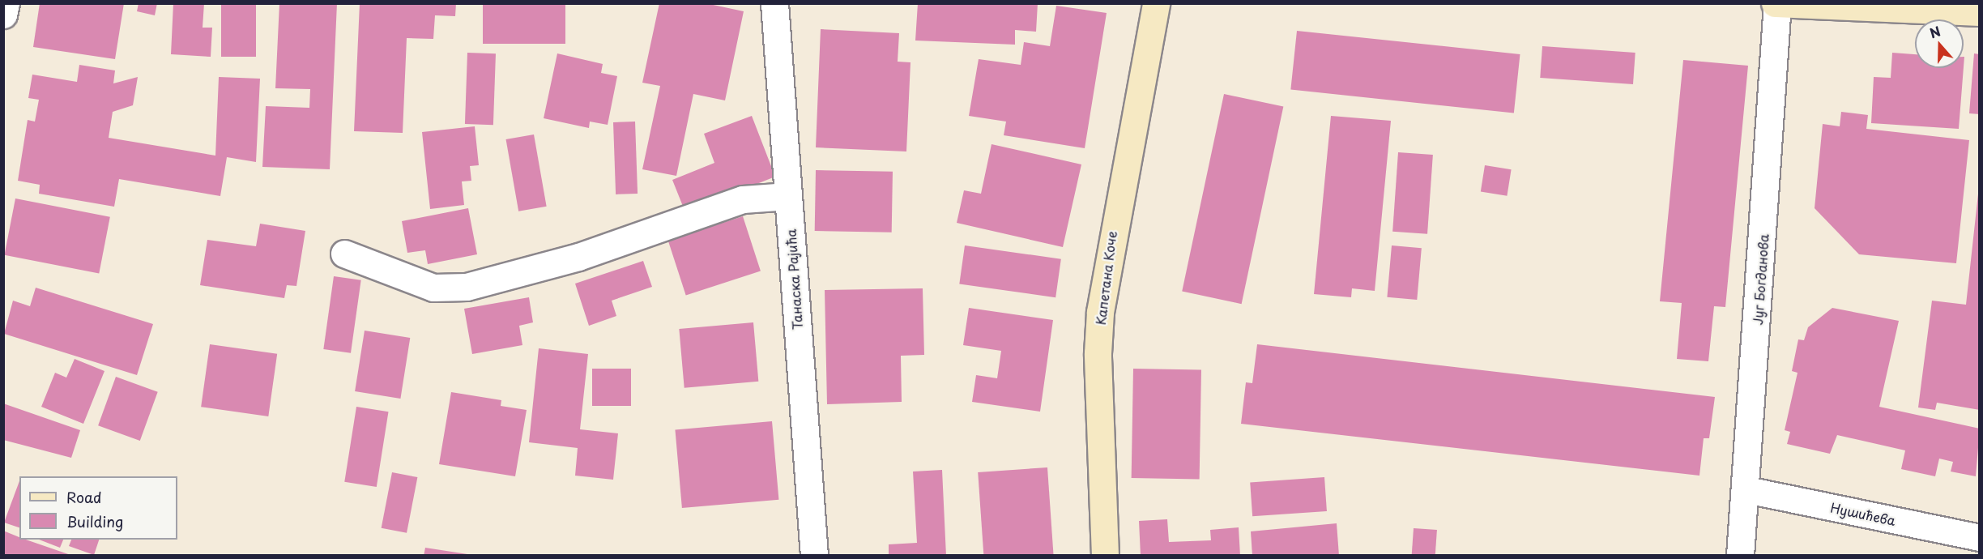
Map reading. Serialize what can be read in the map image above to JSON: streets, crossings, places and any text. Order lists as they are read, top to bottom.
{
  "streets": {
    "main road": ["Капетана Коче"],
    "street": ["Танаска Рајића", "Југ Богданова", "Нушићева"]
  },
  "crossings": [
    ["Југ Богданова", "Нушићева"]
  ],
  "legend": ["Road", "Building"],
  "north": "top"
}
